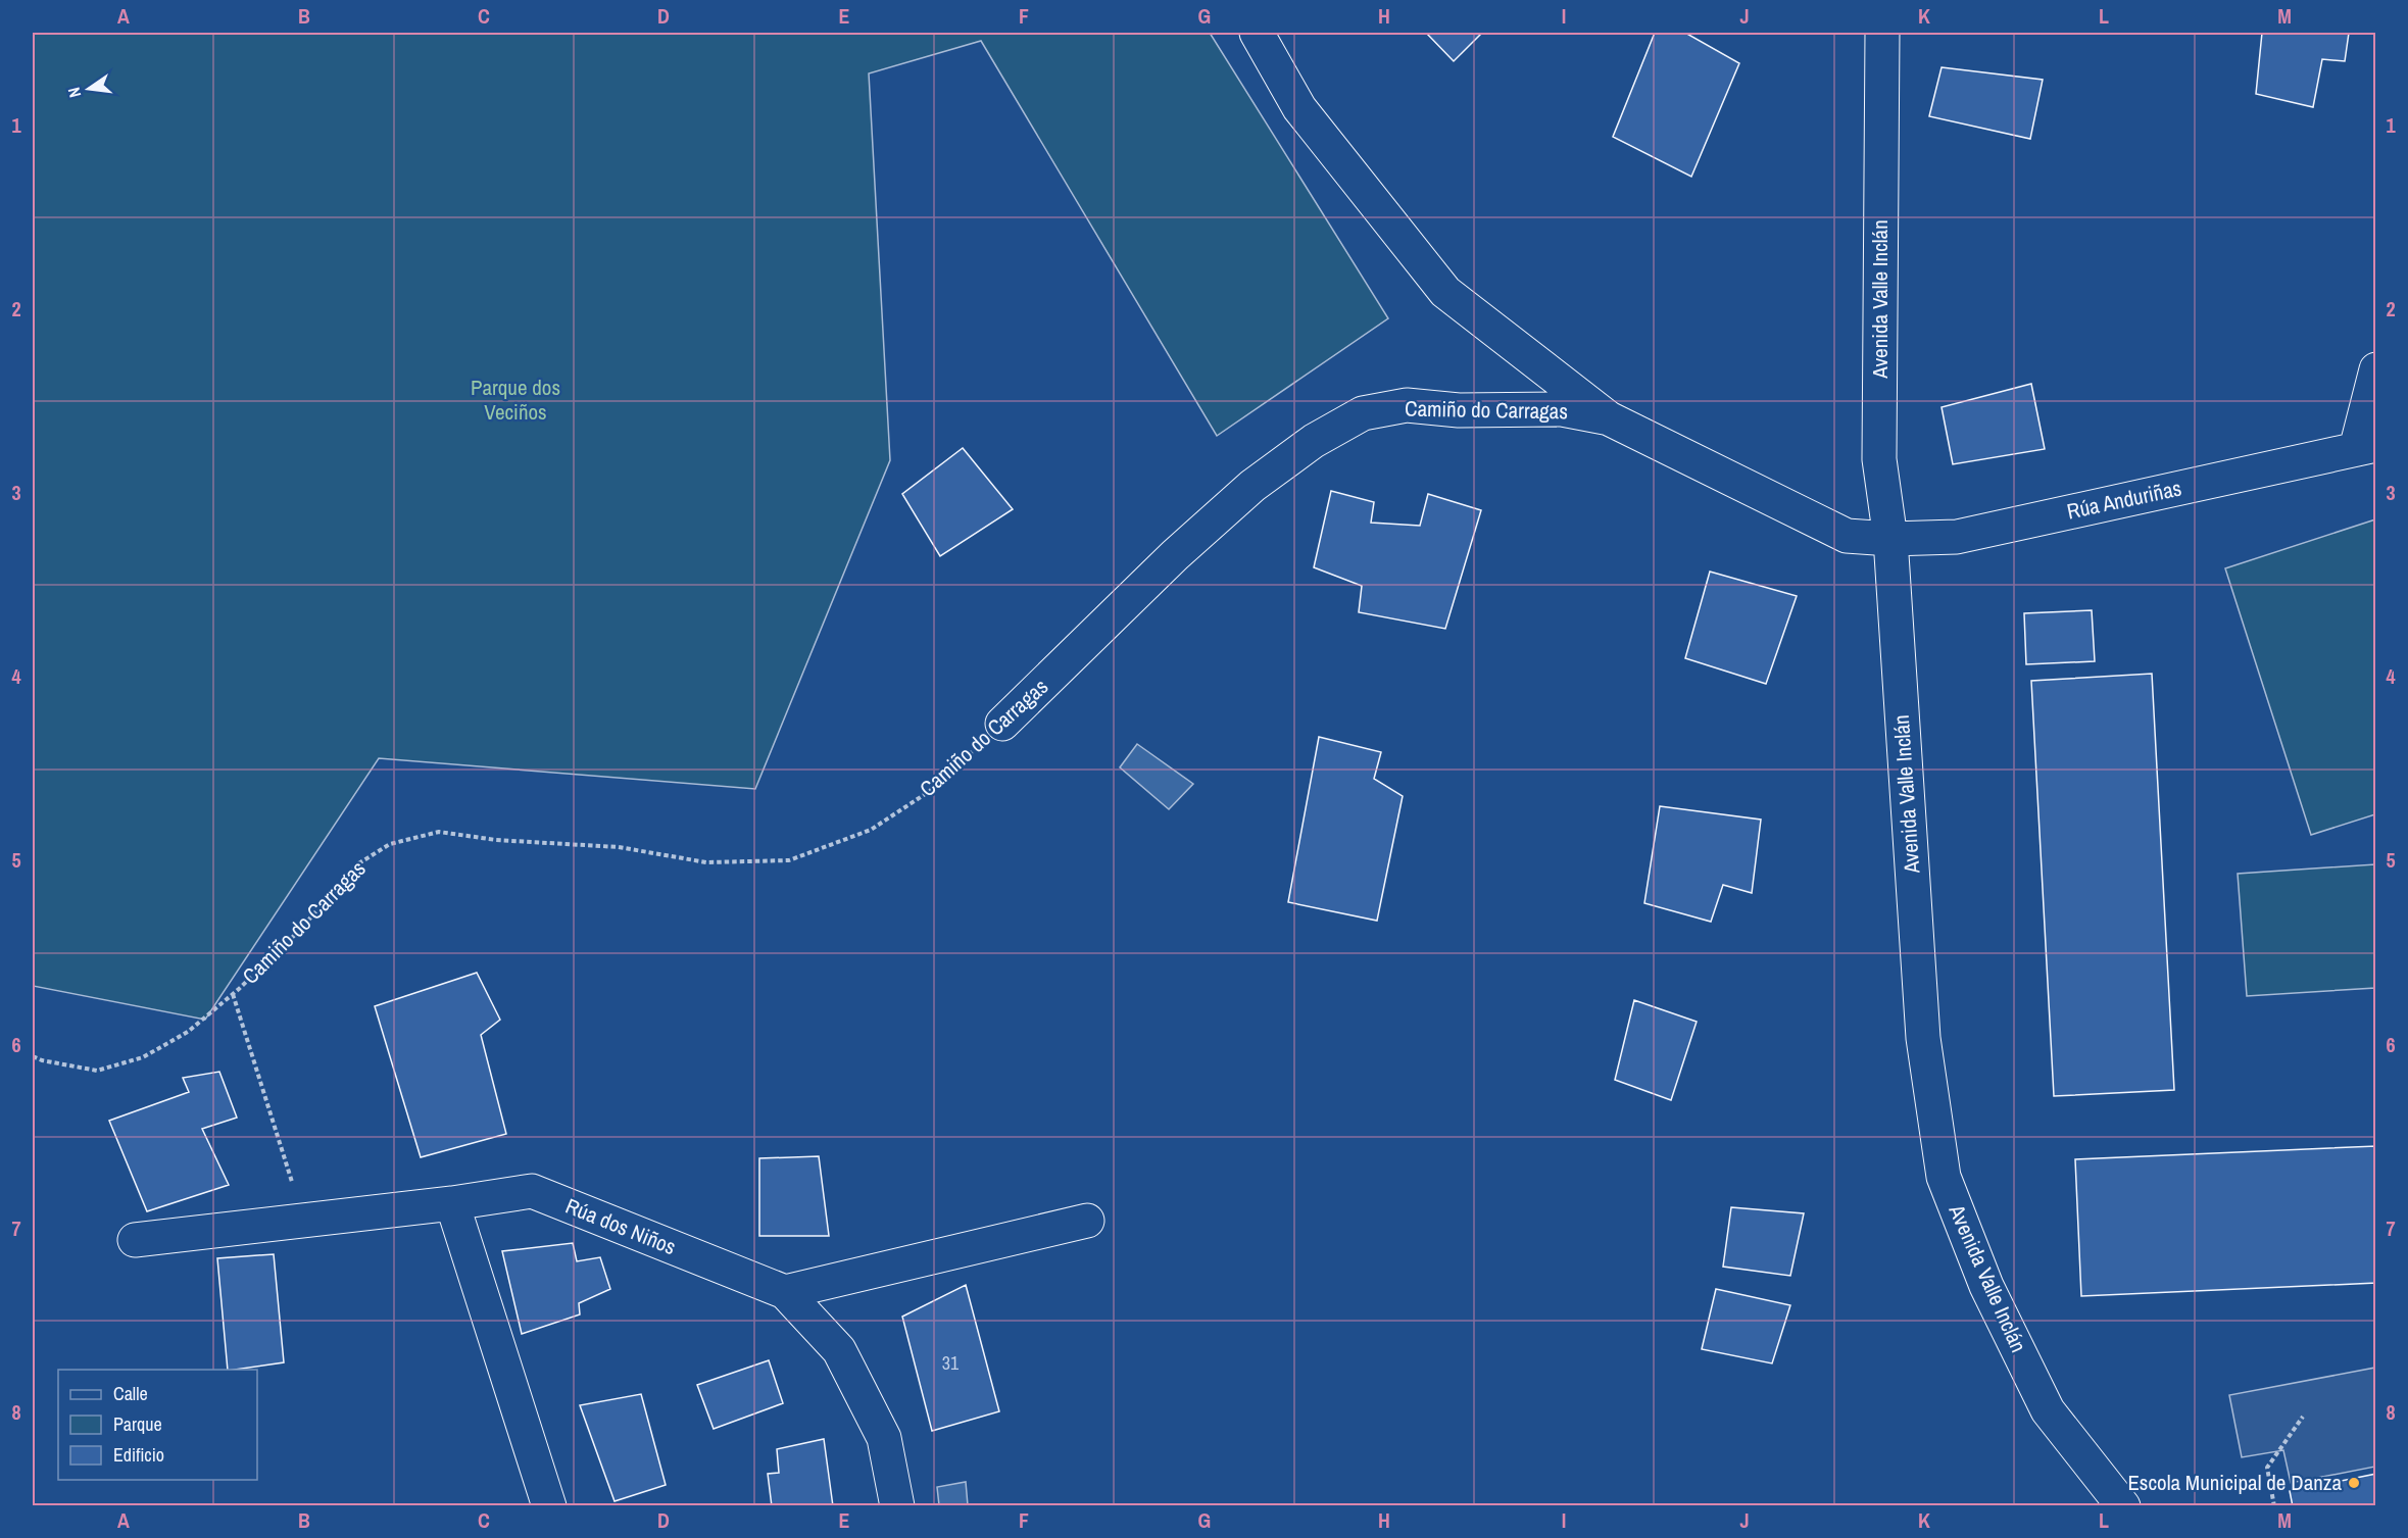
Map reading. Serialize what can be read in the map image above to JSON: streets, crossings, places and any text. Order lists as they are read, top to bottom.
{
  "streets": {
    "street": [
      "Avenida Valle Inclán",
      "Camiño do Carragas",
      "Rúa Anduriñas",
      "Rúa dos Niños"
    ]
  },
  "crossings": [
    ["Avenida Valle Inclán", "Camiño do Carragas"],
    ["Avenida Valle Inclán", "Rúa Anduriñas"],
    ["Camiño do Carragas", "Rúa Anduriñas"]
  ],
  "parks": ["Parque dos Veciños"],
  "places": ["Escola Municipal de Danza"],
  "house_numbers": ["31"],
  "legend": ["Calle", "Parque", "Edificio"],
  "north": "left",
  "grid": {
    "columns": [
      "A",
      "B",
      "C",
      "D",
      "E",
      "F",
      "G",
      "H",
      "I",
      "J",
      "K",
      "L",
      "M"
    ],
    "rows": [
      "1",
      "2",
      "3",
      "4",
      "5",
      "6",
      "7",
      "8"
    ]
  }
}
